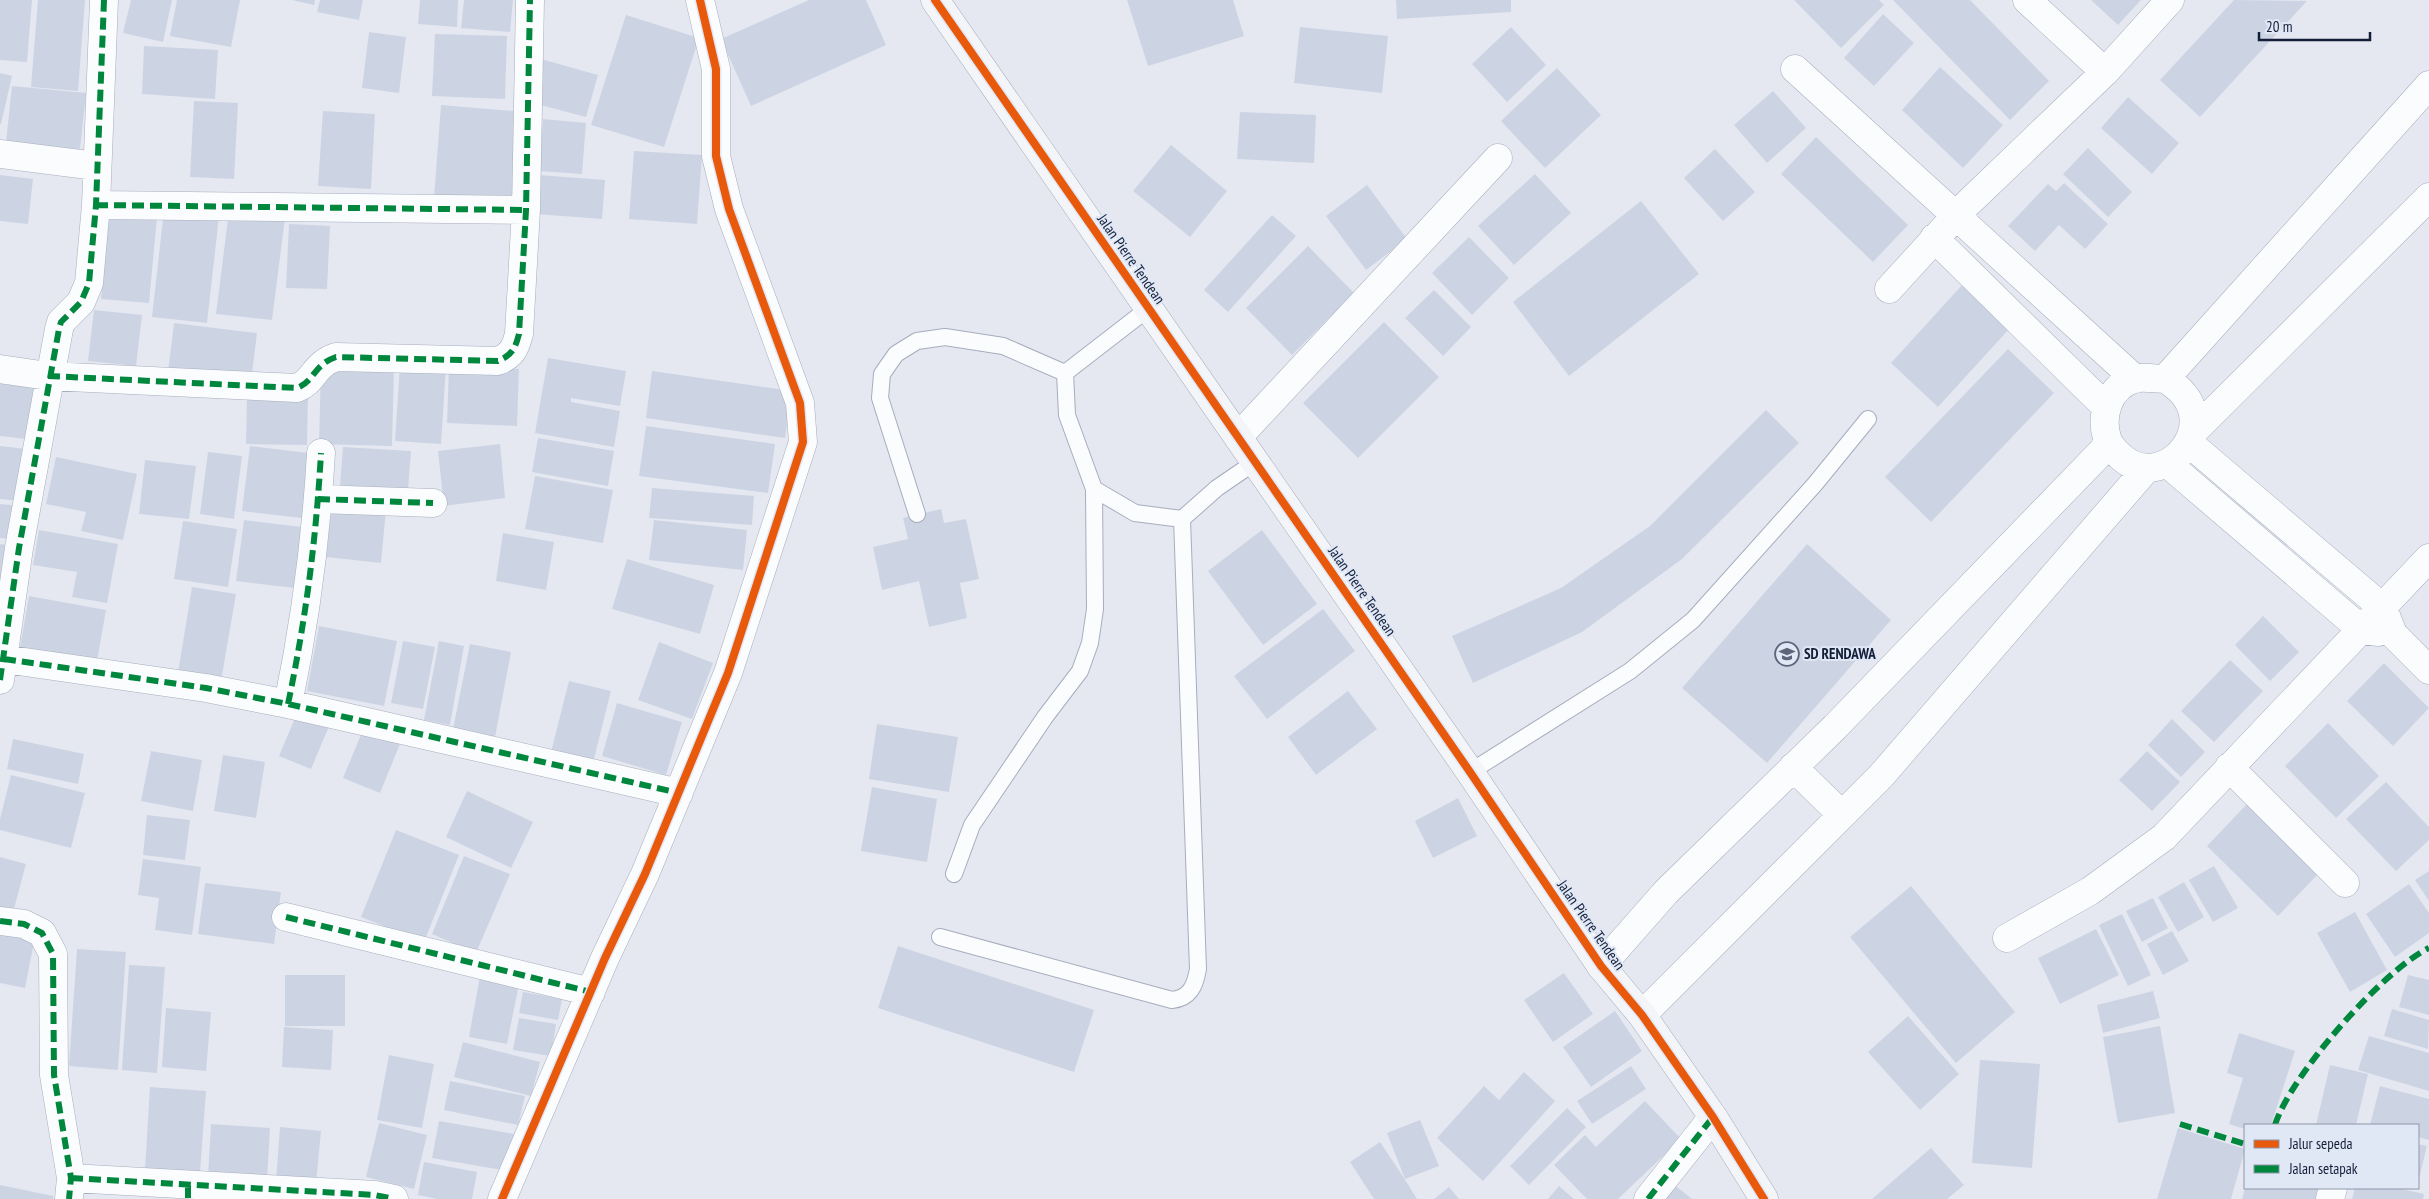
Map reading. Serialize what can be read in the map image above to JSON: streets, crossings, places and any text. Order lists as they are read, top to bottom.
{
  "streets": {
    "street": ["Jalan Pierre Tendean"]
  },
  "places": {
    "school or university": ["SD RENDAWA"]
  },
  "legend": ["Jalur sepeda", "Jalan setapak"],
  "scale_bar": "20 m"
}
